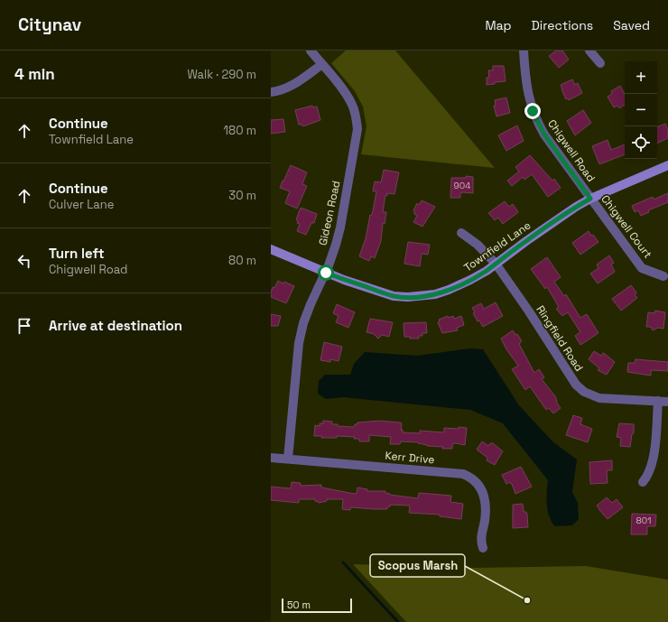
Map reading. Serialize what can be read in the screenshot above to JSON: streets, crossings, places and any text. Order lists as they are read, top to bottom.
{
  "streets": {
    "street": [
      "Chigwell Road",
      "Gideon Road",
      "Chigwell Court",
      "Townfield Lane",
      "Ringfield Road",
      "Kerr Drive"
    ]
  },
  "crossings": [
    ["Chigwell Road", "Chigwell Court"],
    ["Chigwell Road", "Townfield Lane"],
    ["Gideon Road", "Townfield Lane"],
    ["Gideon Road", "Kerr Drive"],
    ["Chigwell Court", "Townfield Lane"],
    ["Townfield Lane", "Ringfield Road"]
  ],
  "places": ["Scopus Marsh"],
  "house_numbers": ["904", "801"],
  "scale_bar": "50 m",
  "page": {
    "header": "Citynav",
    "nav": ["Map", "Directions", "Saved"],
    "heading": ["4 min", "Walk · 290 m"],
    "map_buttons": ["+", "−"],
    "list": [
      ["Continue", "Townfield Lane", "180 m"],
      ["Continue", "Culver Lane", "30 m"],
      ["Turn left", "Chigwell Road", "80 m"],
      "Arrive at destination"
    ],
    "scale": "50 m"
  }
}
